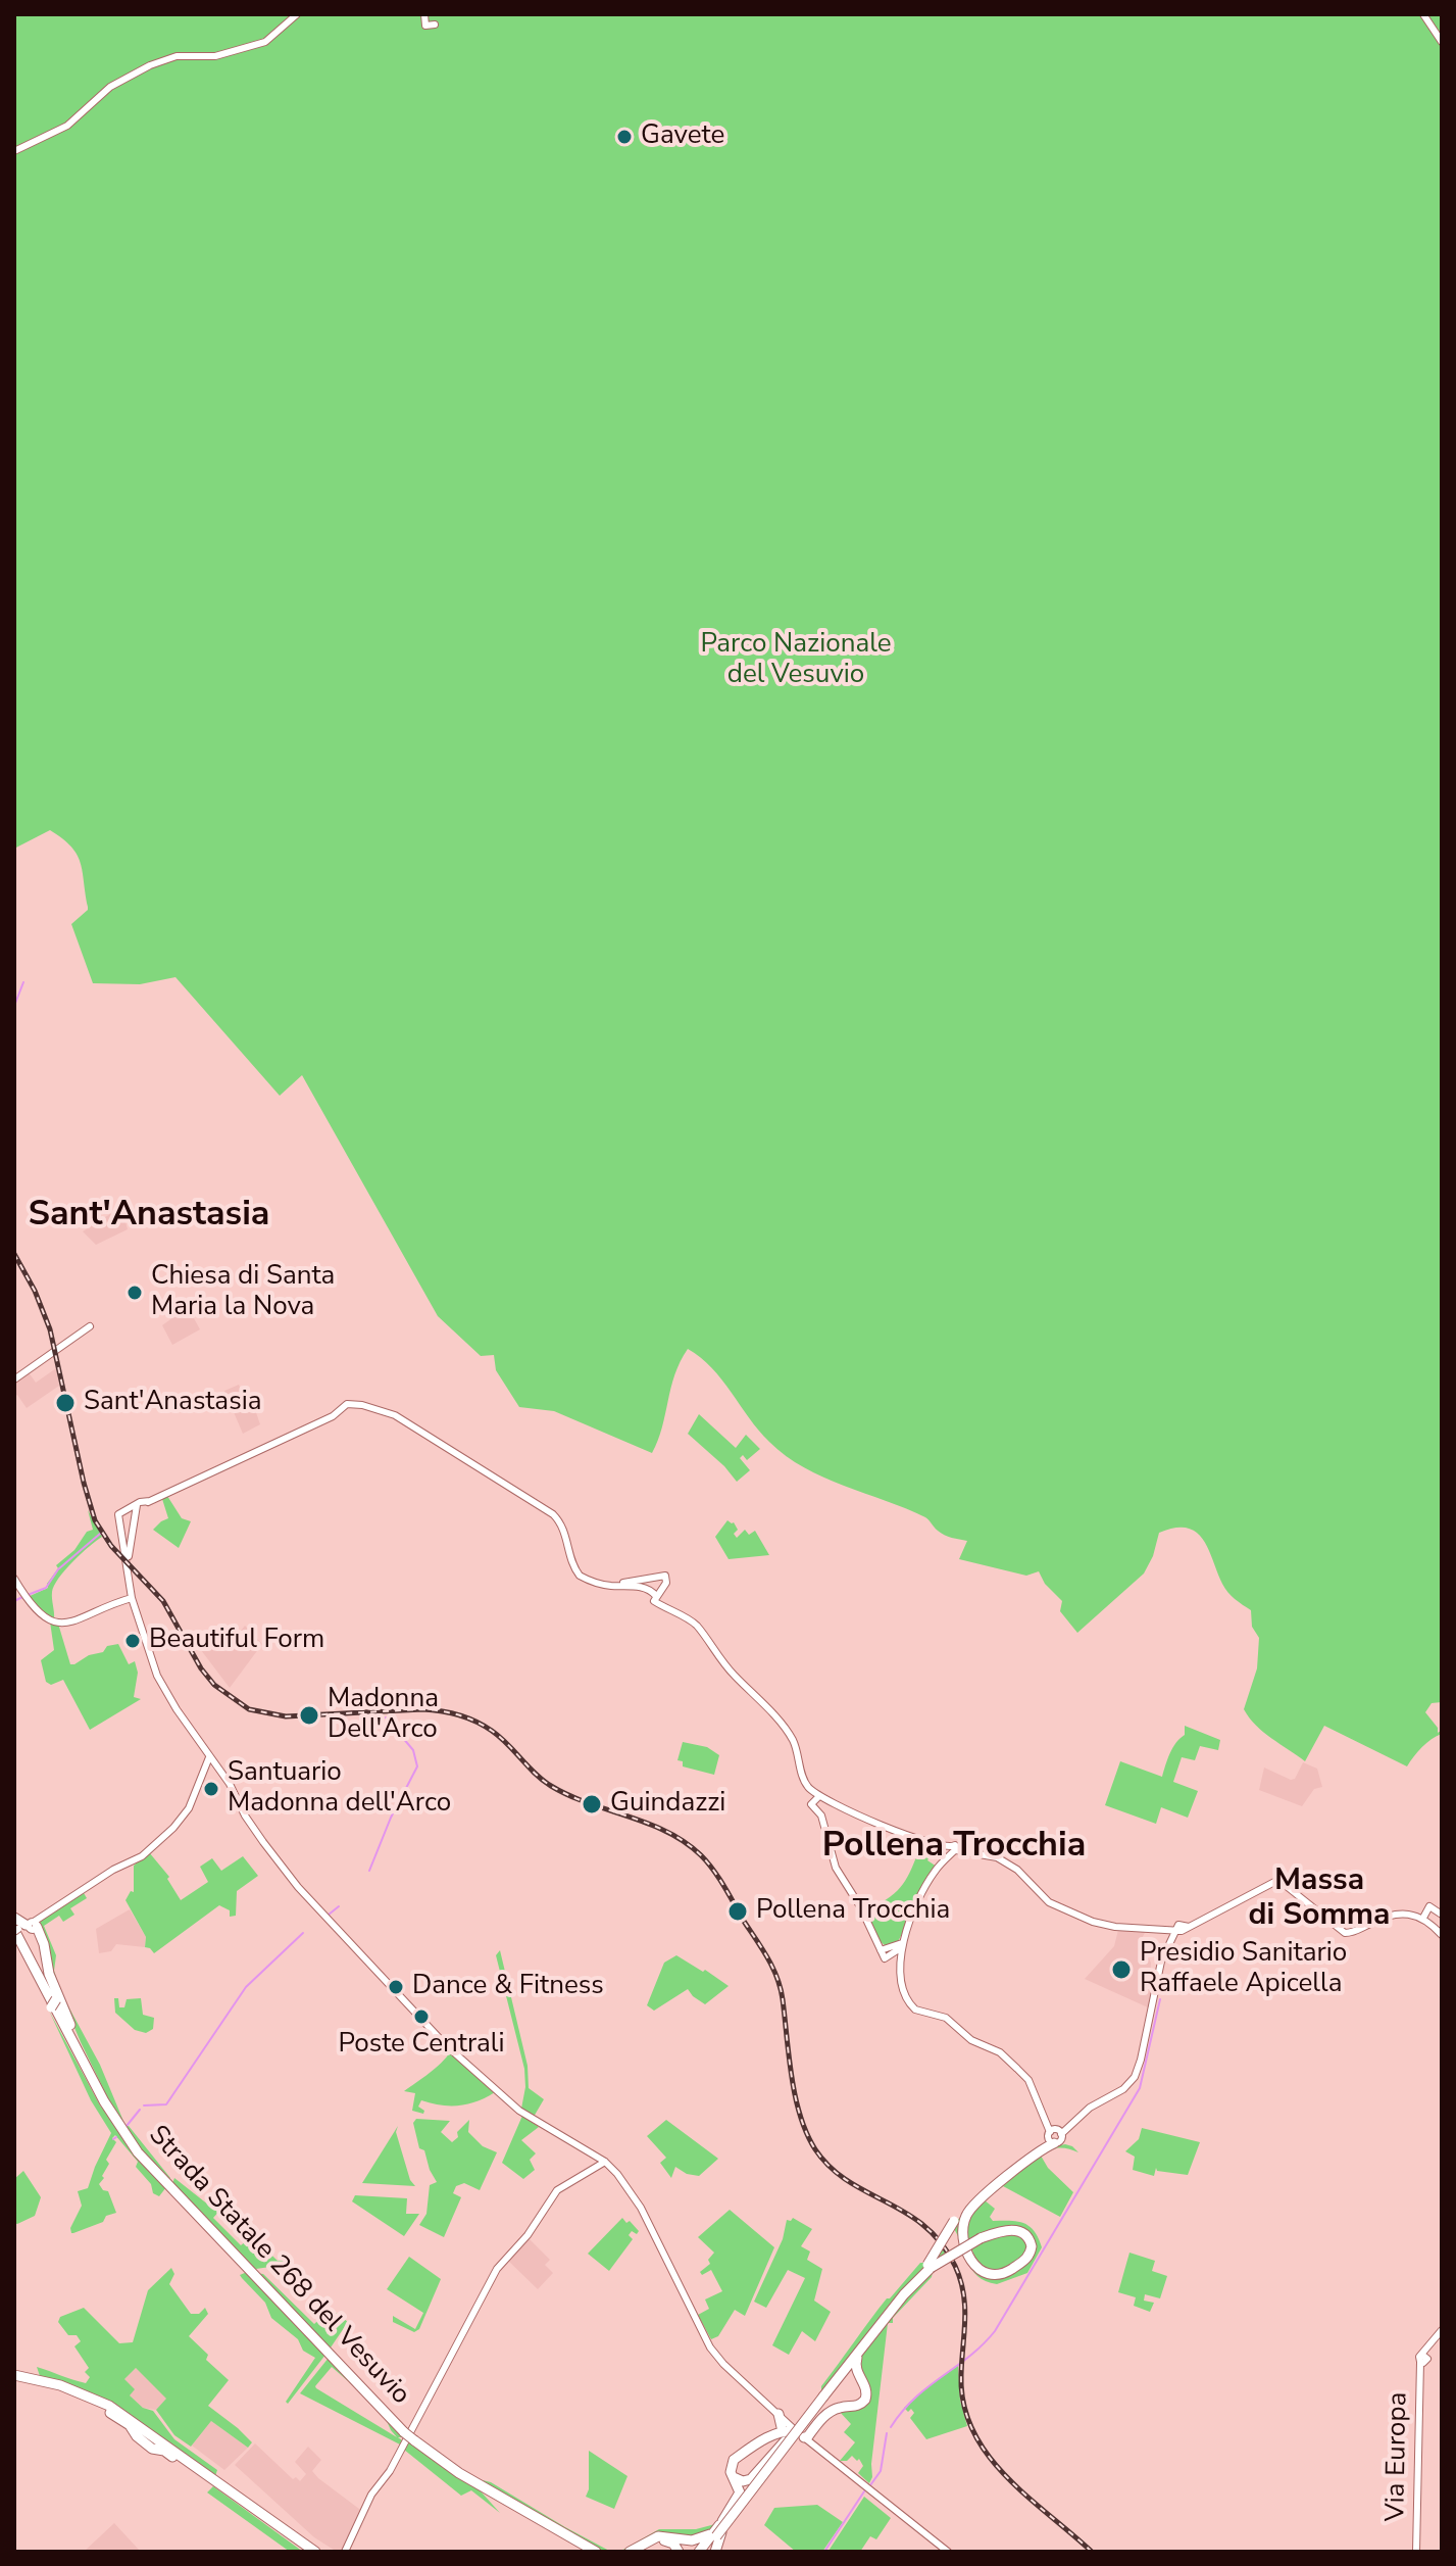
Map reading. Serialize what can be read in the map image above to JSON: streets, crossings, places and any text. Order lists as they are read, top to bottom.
{
  "streets": {
    "highway": ["Strada Statale 268 del Vesuvio"],
    "street": ["Via Europa"]
  },
  "districts": ["Sant'Anastasia", "Pollena Trocchia", "Massa di Somma"],
  "parks": ["Parco Nazionale del Vesuvio"],
  "places": [
    "Gavete",
    "Chiesa di Santa Maria la Nova",
    "Sant'Anastasia",
    "Beautiful Form",
    "Madonna Dell'Arco",
    "Santuario Madonna dell'Arco",
    "Guindazzi",
    "Pollena Trocchia",
    "Presidio Sanitario Raffaele Apicella",
    "Dance & Fitness",
    "Poste Centrali"
  ]
}
